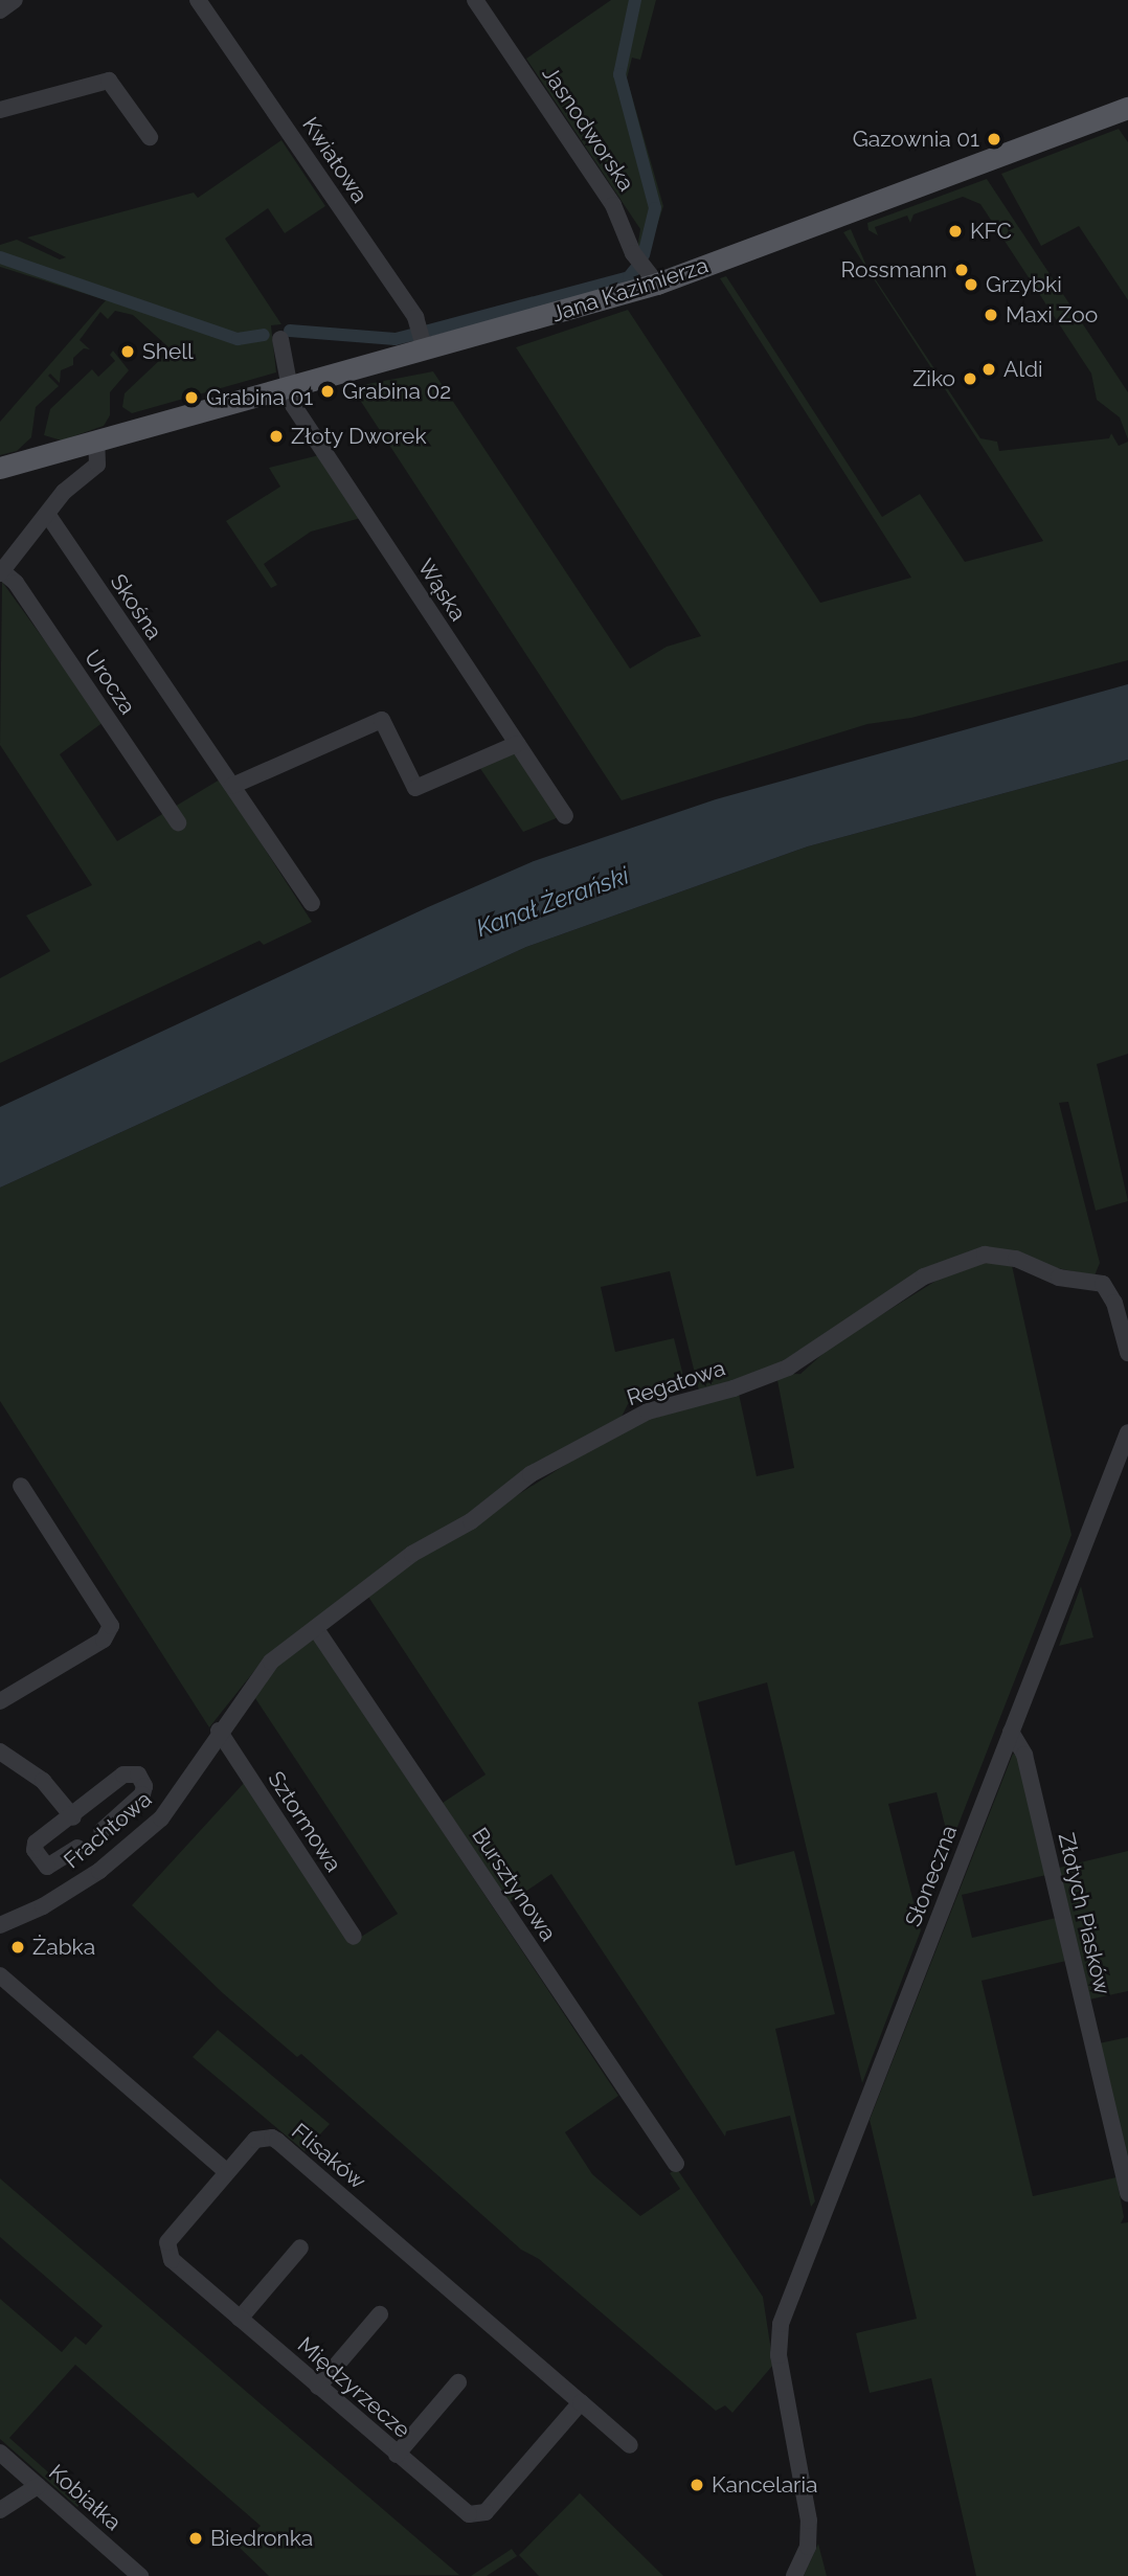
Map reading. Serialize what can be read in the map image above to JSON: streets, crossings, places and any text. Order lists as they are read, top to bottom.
{
  "streets": {
    "main road": ["Jana Kazimierza"],
    "street": [
      "Jasnodworska",
      "Kwiatowa",
      "Wąska",
      "Skośna",
      "Urocza",
      "Regatowa",
      "Sztormowa",
      "Frachtowa",
      "Słoneczna",
      "Bursztynowa",
      "Złotych Piasków",
      "Flisaków",
      "Międzyrzecze",
      "Kobiałka"
    ]
  },
  "crossings": [
    ["Jasnodworska", "Jana Kazimierza"],
    ["Kwiatowa", "Jana Kazimierza"],
    ["Jana Kazimierza", "Wąska"],
    ["Regatowa", "Sztormowa"],
    ["Regatowa", "Frachtowa"],
    ["Regatowa", "Bursztynowa"],
    ["Sztormowa", "Frachtowa"],
    ["Słoneczna", "Złotych Piasków"],
    ["Flisaków", "Międzyrzecze"]
  ],
  "water": ["Kanał Żerański"],
  "places": [
    "Gazownia 01",
    "KFC",
    "Rossmann",
    "Grzybki",
    "Maxi Zoo",
    "Shell",
    "Aldi",
    "Ziko",
    "Grabina 02",
    "Grabina 01",
    "Złoty Dworek",
    "Żabka",
    "Kancelaria",
    "Biedronka"
  ]
}
